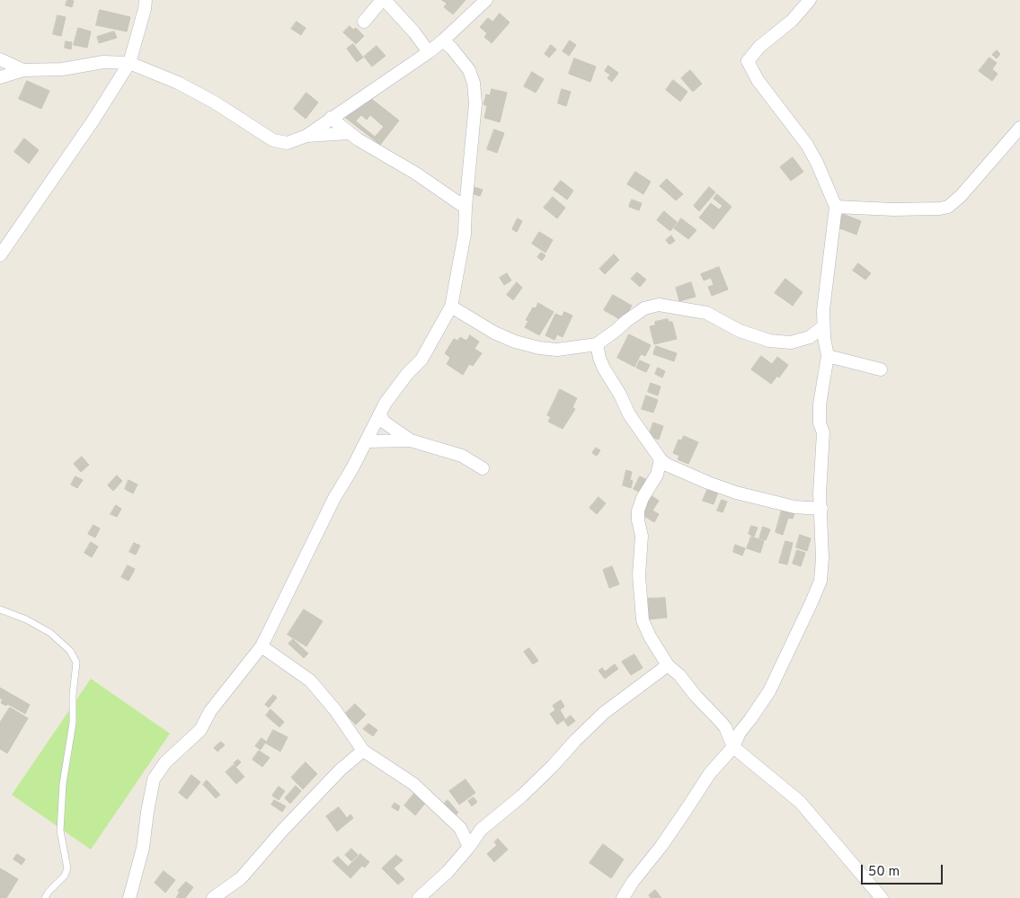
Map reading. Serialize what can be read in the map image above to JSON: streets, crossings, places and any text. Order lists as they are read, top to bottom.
{
  "scale_bar": "50 m"
}
